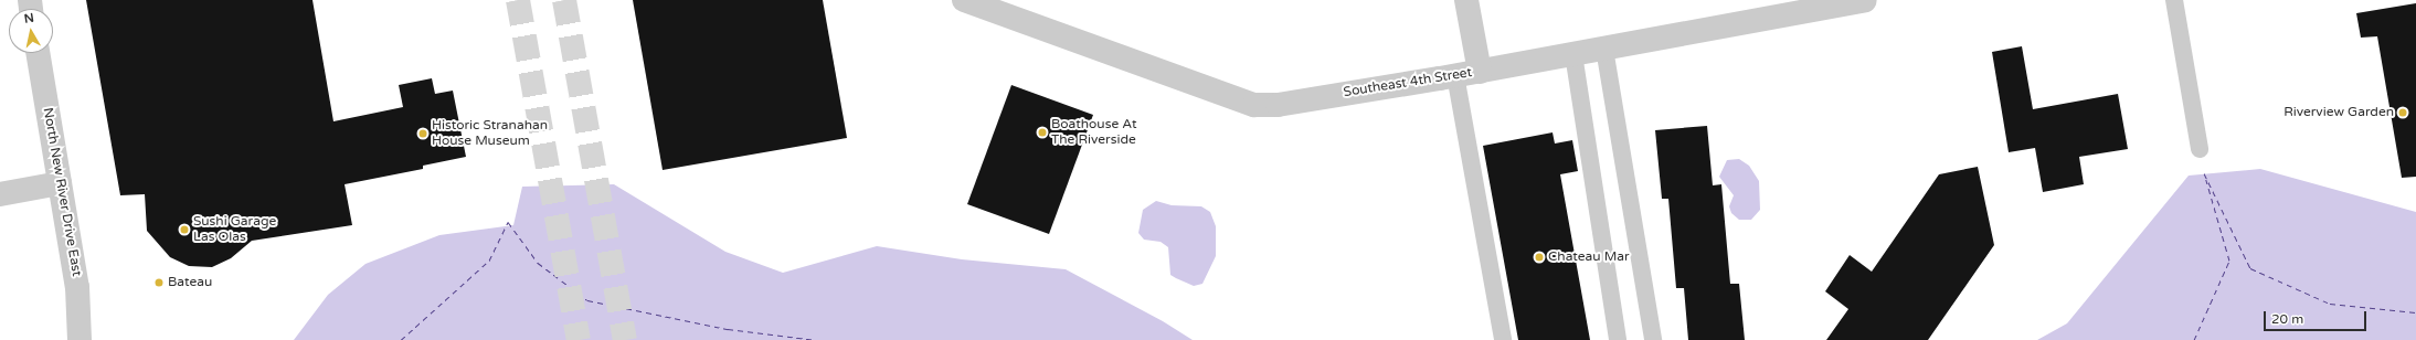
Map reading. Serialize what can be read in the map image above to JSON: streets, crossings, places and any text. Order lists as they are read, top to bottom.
{
  "streets": {
    "street": ["Southeast 4th Street", "North New River Drive East"]
  },
  "places": [
    "Riverview Garden",
    "Boathouse At The Riverside",
    "Historic Stranahan House Museum",
    "Sushi Garage Las Olas",
    "Chateau Mar",
    "Bateau"
  ],
  "scale_bar": "20 m",
  "north": "top"
}
